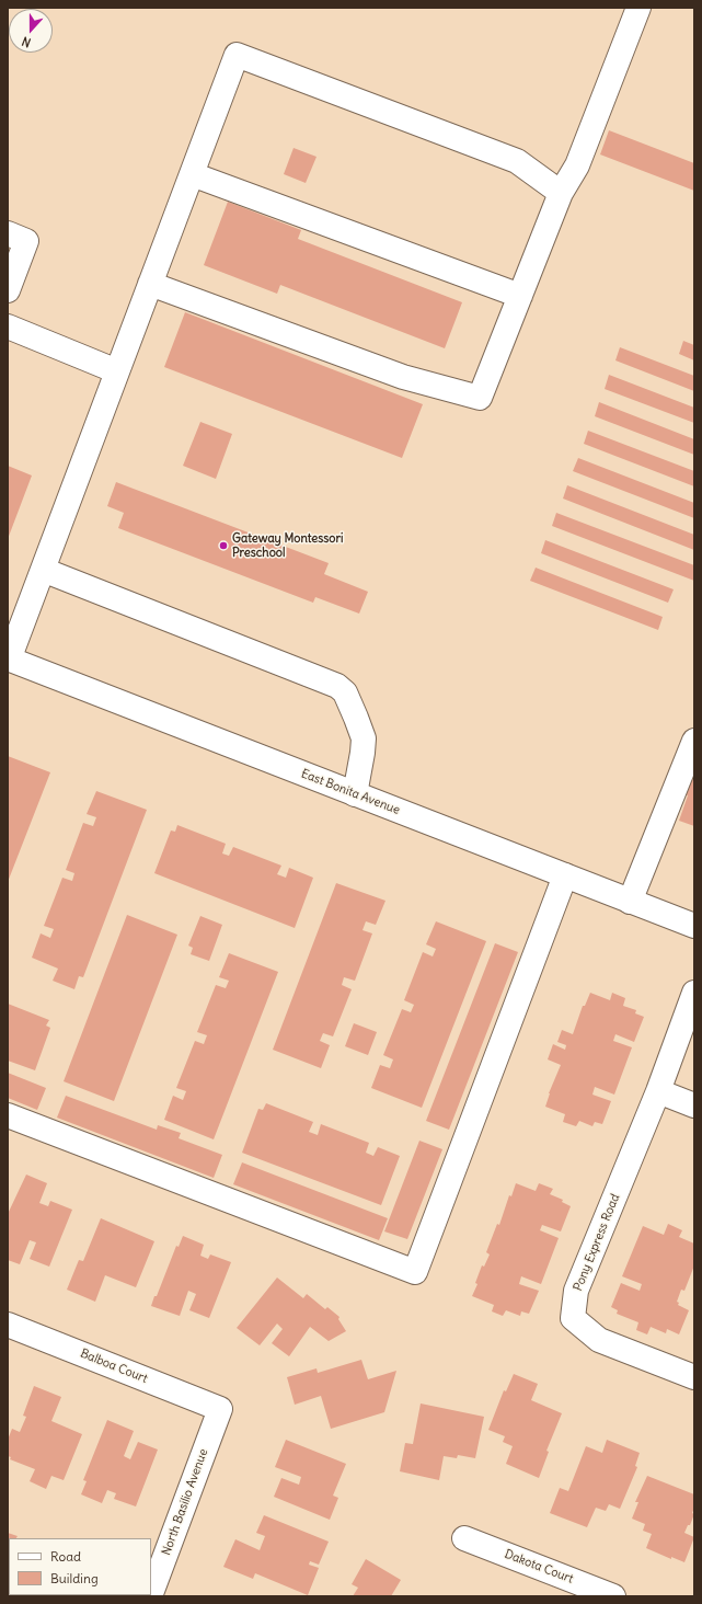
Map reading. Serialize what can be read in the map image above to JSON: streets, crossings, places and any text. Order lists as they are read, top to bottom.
{
  "streets": {
    "street": [
      "East Bonita Avenue",
      "Pony Express Road",
      "Balboa Court",
      "North Basilio Avenue",
      "Dakota Court"
    ]
  },
  "crossings": [
    ["Balboa Court", "North Basilio Avenue"]
  ],
  "places": ["Gateway Montessori Preschool"],
  "legend": ["Road", "Building"],
  "north": "bottom"
}
